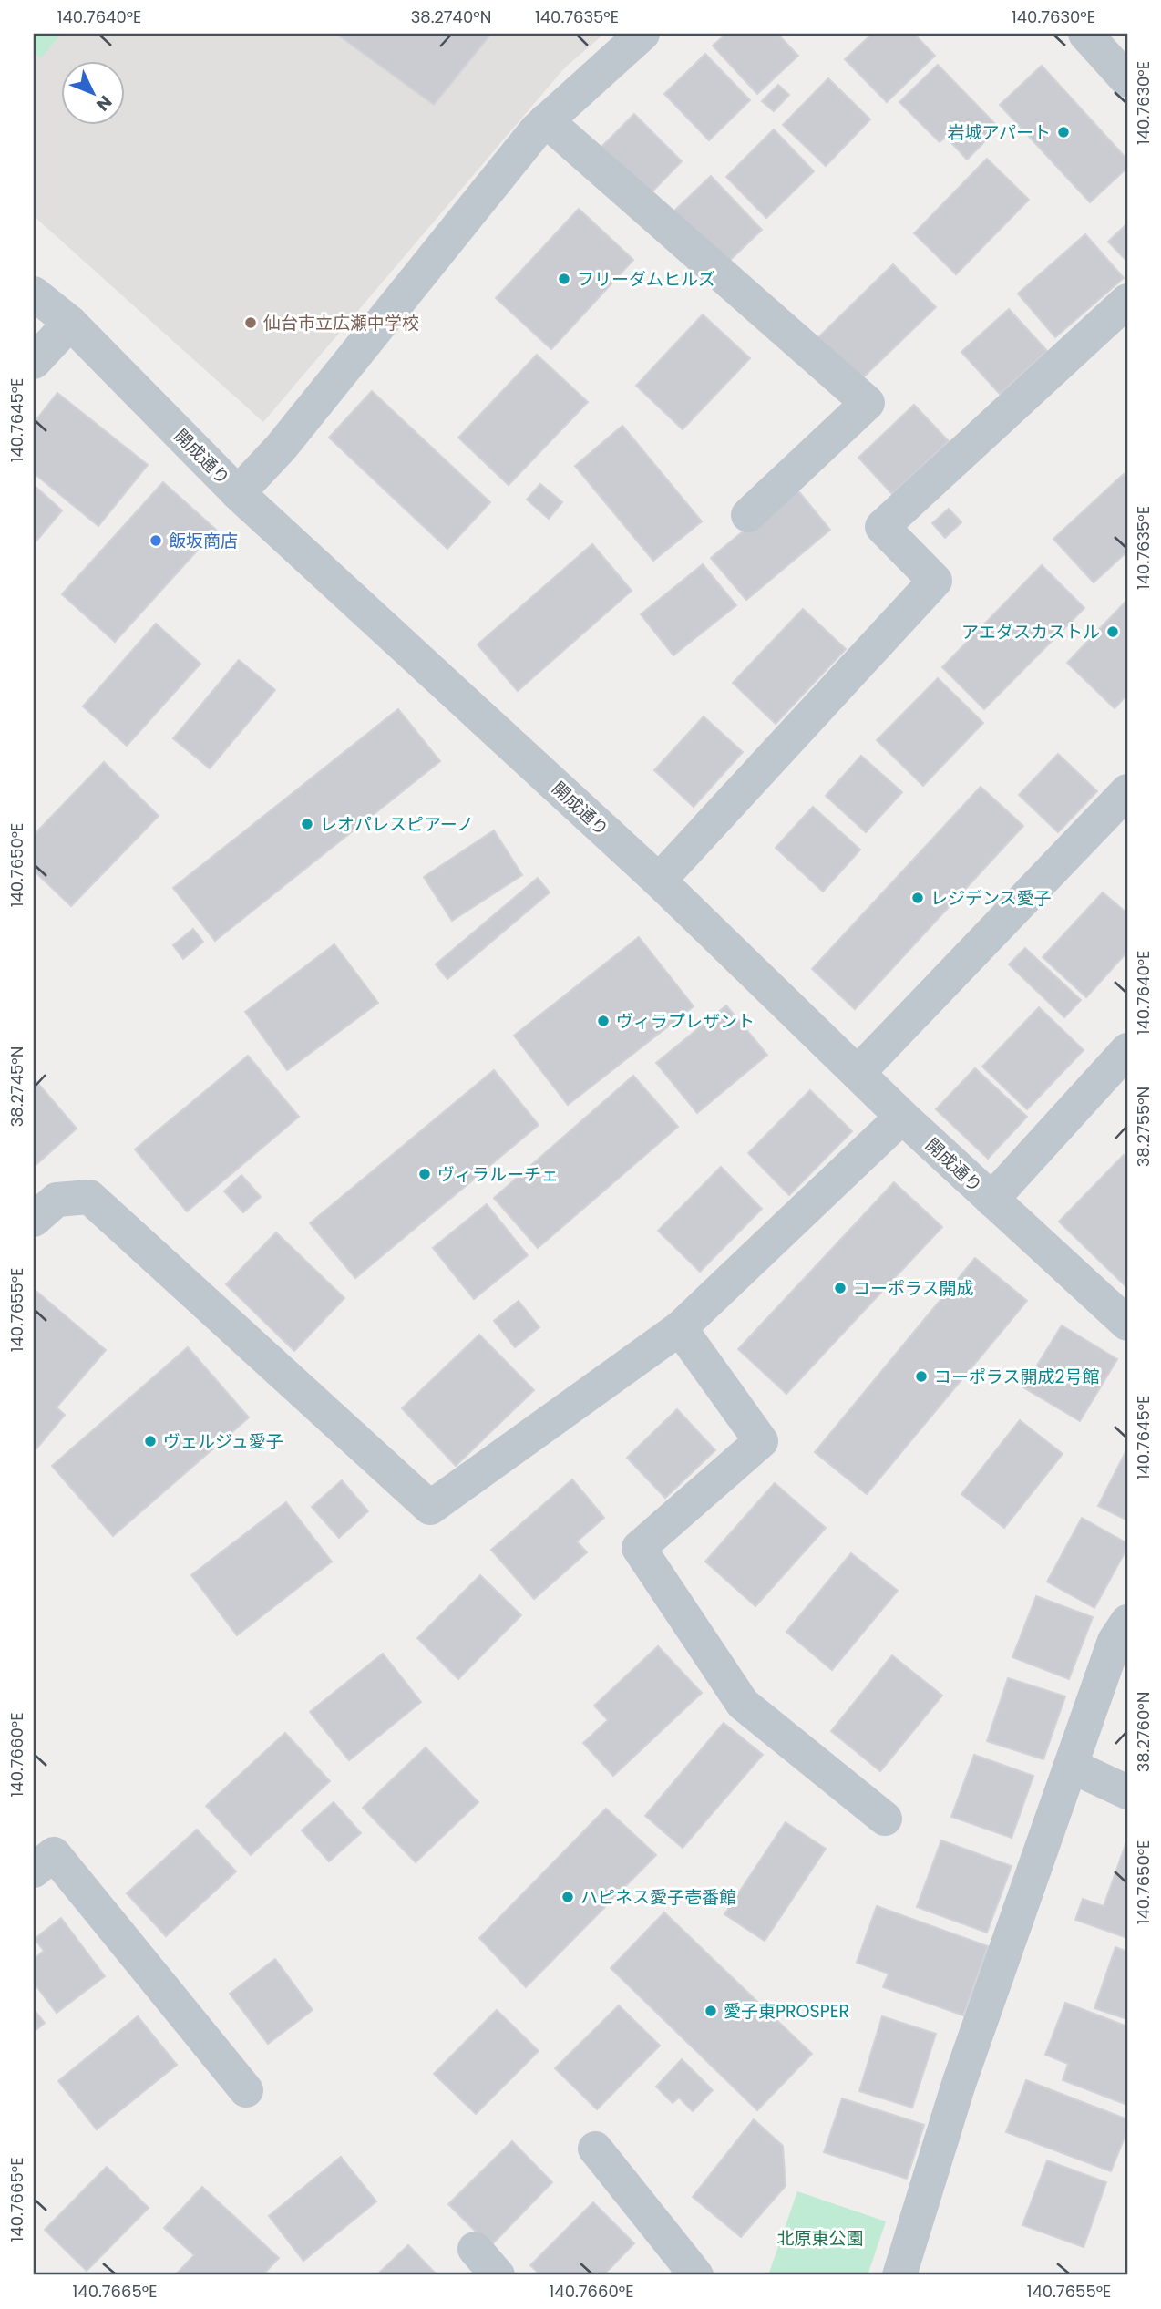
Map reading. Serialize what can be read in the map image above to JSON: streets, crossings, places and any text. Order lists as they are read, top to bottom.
{
  "streets": {
    "street": ["開成通り"]
  },
  "parks": ["北原東公園"],
  "places": [
    "岩城アパート",
    "フリーダムヒルズ",
    "仙台市立広瀬中学校",
    "飯坂商店",
    "アエダスカストル",
    "レオパレスピアーノ",
    "レジデンス愛子",
    "ヴィラプレザント",
    "ヴィラルーチェ",
    "コーポラス開成",
    "コーポラス開成2号館",
    "ヴェルジュ愛子",
    "ハピネス愛子壱番館",
    "愛子東PROSPER"
  ],
  "north": "bottom right",
  "coordinates": [
    "140.7640°E",
    "38.2740°N",
    "140.7635°E",
    "140.7630°E",
    "140.7645°E",
    "140.7650°E",
    "38.2745°N",
    "38.2755°N",
    "140.7655°E",
    "38.2760°N",
    "140.7660°E",
    "140.7665°E"
  ]
}
